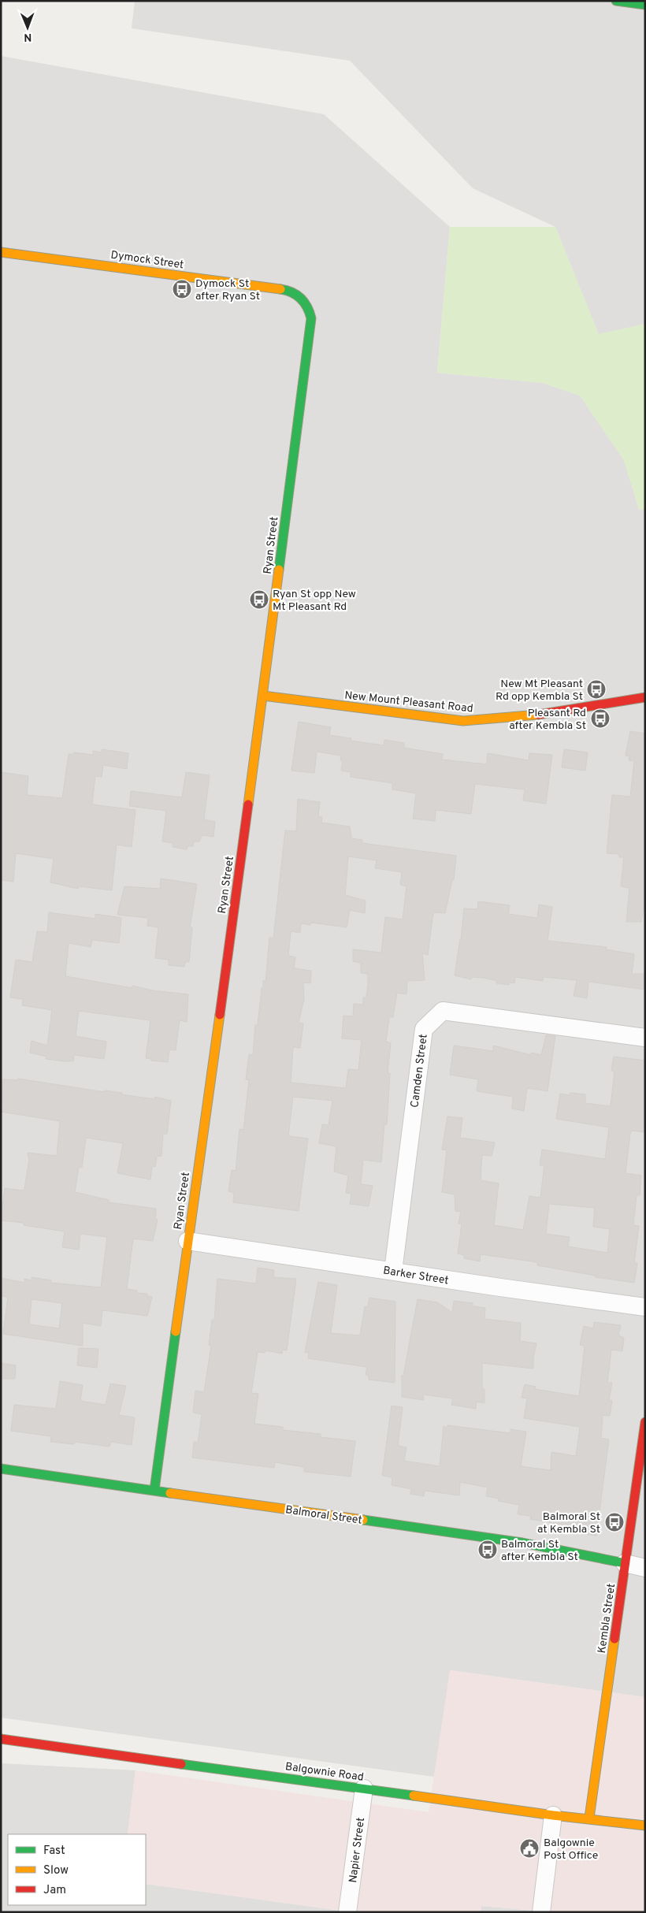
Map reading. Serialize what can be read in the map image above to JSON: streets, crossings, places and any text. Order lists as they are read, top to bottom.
{
  "streets": {
    "main road": [
      "Dymock Street",
      "Ryan Street",
      "New Mount Pleasant Road",
      "Balmoral Street",
      "Kembla Street",
      "Balgownie Road"
    ],
    "street": ["Camden Street", "Barker Street", "Napier Street"]
  },
  "crossings": [
    ["Dymock Street", "Ryan Street"],
    ["Ryan Street", "New Mount Pleasant Road"],
    ["Ryan Street", "Barker Street"],
    ["Ryan Street", "Balmoral Street"],
    ["Camden Street", "Barker Street"],
    ["Balmoral Street", "Kembla Street"],
    ["Kembla Street", "Balgownie Road"],
    ["Balgownie Road", "Napier Street"]
  ],
  "places": {
    "bus stop": [
      "Dymock St after Ryan St",
      "Ryan St opp New Mt Pleasant Rd",
      "New Mt Pleasant Rd opp Kembla St",
      "Pleasant Rd after Kembla St",
      "Balmoral St at Kembla St",
      "Balmoral St after Kembla St"
    ],
    "public building": ["Balgownie Post Office"]
  },
  "legend": ["Fast", "Slow", "Jam"],
  "north": "bottom"
}
